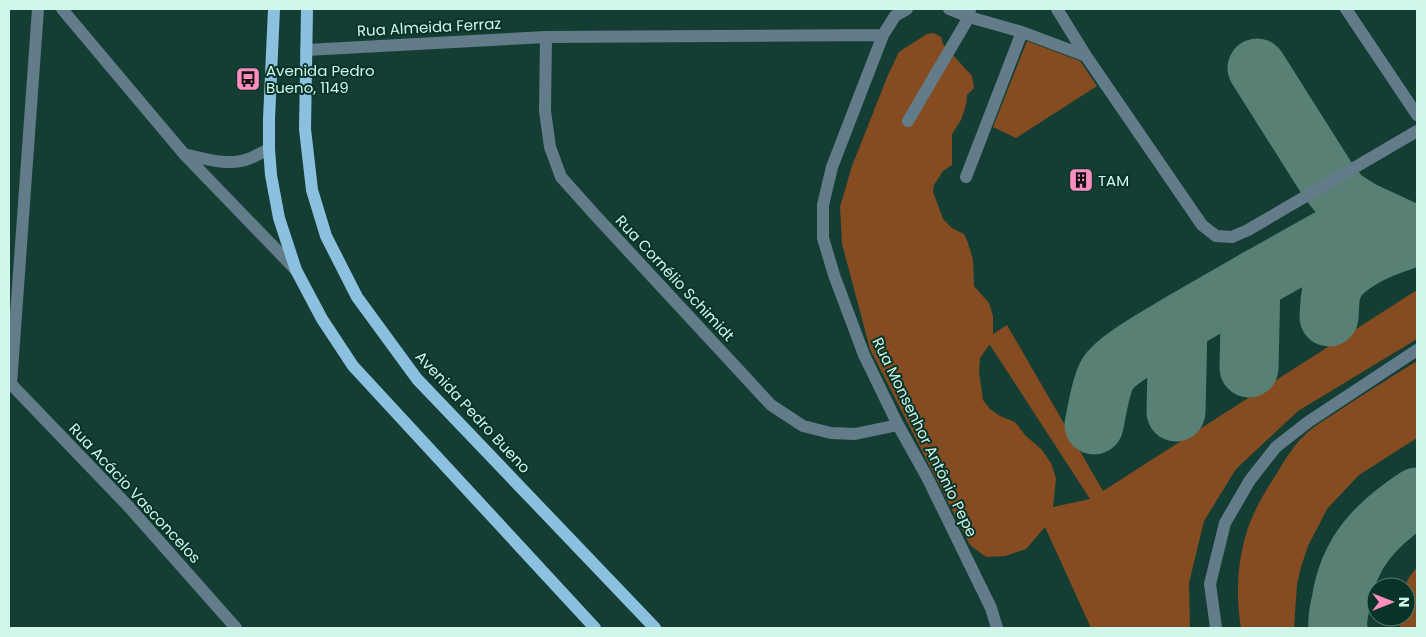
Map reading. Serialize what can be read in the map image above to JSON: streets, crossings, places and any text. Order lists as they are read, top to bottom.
{
  "streets": {
    "main road": ["Avenida Pedro Bueno"],
    "street": [
      "Rua Almeida Ferraz",
      "Rua Cornélio Schimidt",
      "Rua Monsenhor Antônio Pepe",
      "Rua Acácio Vasconcelos"
    ]
  },
  "crossings": [
    ["Rua Almeida Ferraz", "Rua Cornélio Schimidt"],
    ["Rua Almeida Ferraz", "Avenida Pedro Bueno"],
    ["Rua Almeida Ferraz", "Rua Monsenhor Antônio Pepe"],
    ["Rua Cornélio Schimidt", "Rua Monsenhor Antônio Pepe"]
  ],
  "places": {
    "bus stop": ["Avenida Pedro Bueno, 1149"],
    "building": ["TAM"]
  },
  "north": "right"
}
